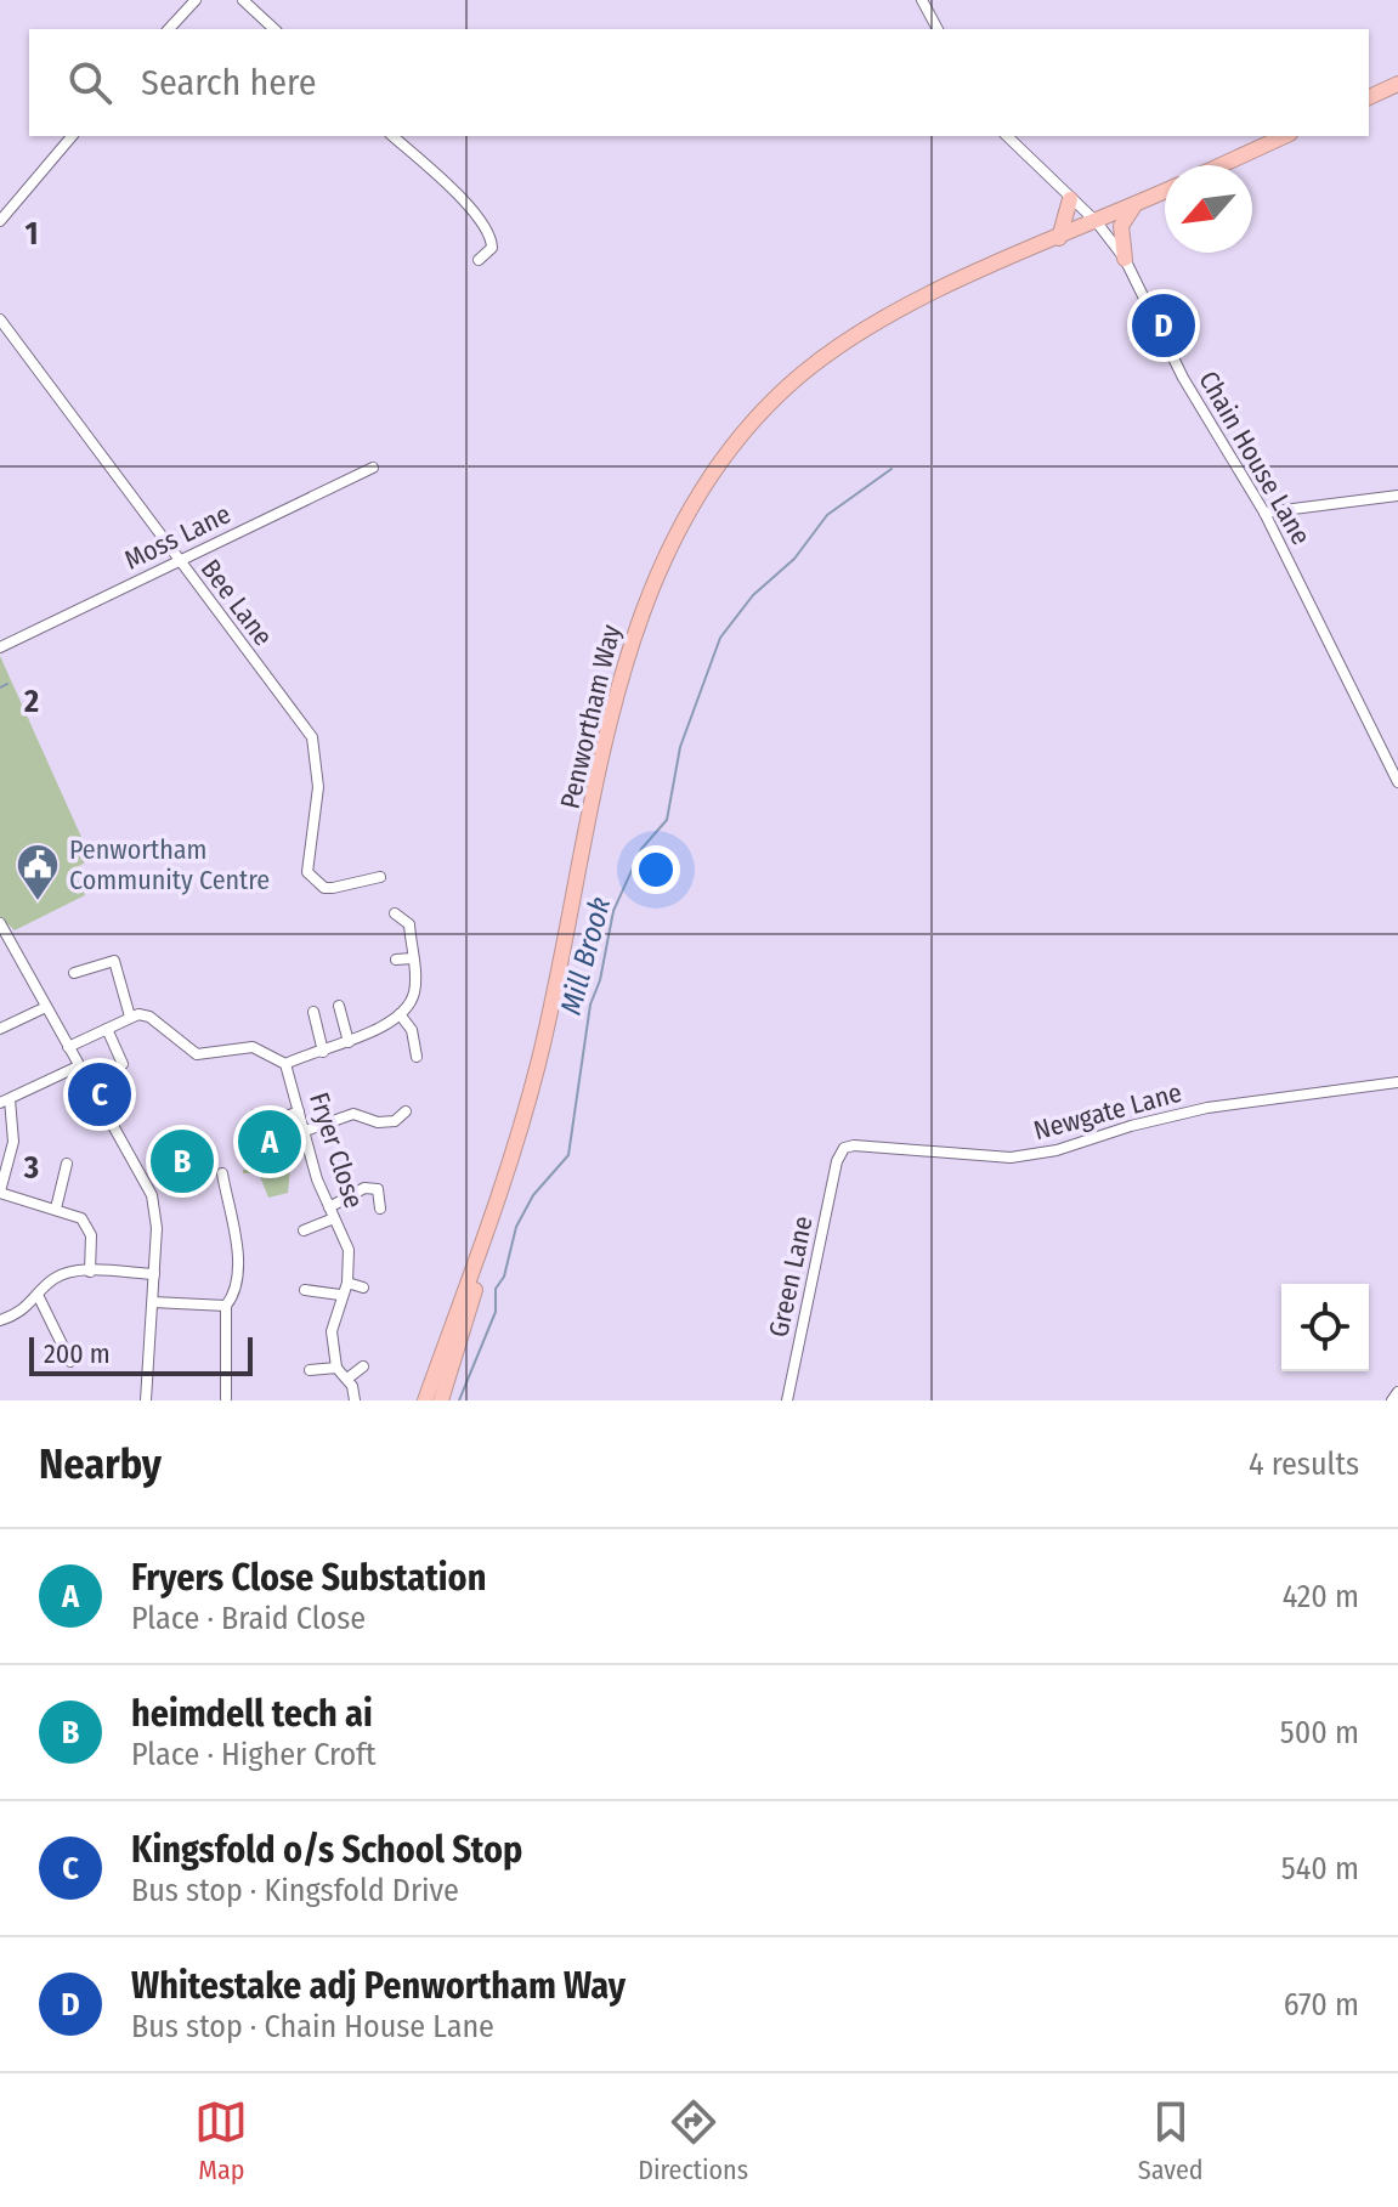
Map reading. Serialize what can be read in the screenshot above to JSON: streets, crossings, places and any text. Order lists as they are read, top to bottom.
{
  "streets": {
    "highway": ["Penwortham Way"],
    "street": [
      "Chain House Lane",
      "Moss Lane",
      "Bee Lane",
      "Newgate Lane",
      "Fryer Close",
      "Green Lane"
    ]
  },
  "crossings": [
    ["Chain House Lane", "Penwortham Way"],
    ["Moss Lane", "Bee Lane"],
    ["Newgate Lane", "Green Lane"]
  ],
  "water": ["Mill Brook"],
  "places": {
    "public building": ["Penwortham Community Centre"]
  },
  "scale_bar": "200 m",
  "north": "bottom left",
  "page": {
    "search": "Search here",
    "pins": [
      "D",
      "C",
      "A",
      "B"
    ],
    "scale": "200 m",
    "heading": ["Nearby", "4 results"],
    "list": [
      {
        "mark": "A",
        "name": "Fryers Close Substation",
        "note": "Place · Braid Close",
        "value": "420 m"
      },
      {
        "mark": "B",
        "name": "heimdell tech ai",
        "note": "Place · Higher Croft",
        "value": "500 m"
      },
      {
        "mark": "C",
        "name": "Kingsfold o/s School Stop",
        "note": "Bus stop · Kingsfold Drive",
        "value": "540 m"
      },
      {
        "mark": "D",
        "name": "Whitestake adj Penwortham Way",
        "note": "Bus stop · Chain House Lane",
        "value": "670 m"
      }
    ],
    "nav": ["Map", "Directions", "Saved"]
  },
  "grid": {
    "rows": ["1", "2", "3"]
  }
}
